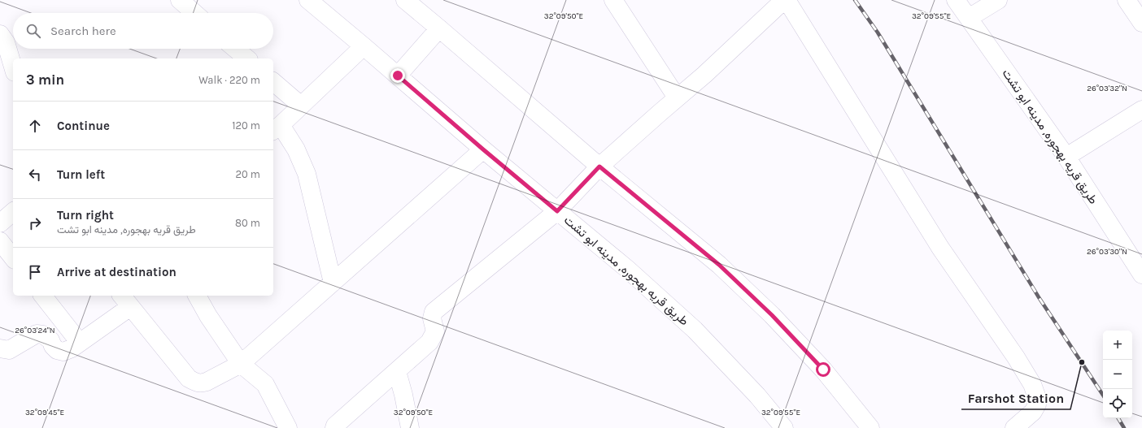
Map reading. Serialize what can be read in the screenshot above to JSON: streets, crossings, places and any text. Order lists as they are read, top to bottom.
{
  "streets": {
    "street": ["طريق قريه بهجوره, مدينه ابو تشت"]
  },
  "places": ["Farshot Station"],
  "page": {
    "search": "Search here",
    "heading": ["3 min", "Walk · 220 m"],
    "list": [
      ["Continue", "120 m"],
      ["Turn left", "20 m"],
      ["Turn right", "طريق قريه بهجوره, مدينه ابو تشت", "80 m"],
      "Arrive at destination"
    ],
    "map_buttons": ["+", "−"]
  },
  "coordinates": [
    "32°09'50\"E",
    "32°09'55\"E",
    "26°03'32\"N",
    "26°03'30\"N",
    "26°03'24\"N",
    "32°09'45\"E"
  ]
}
